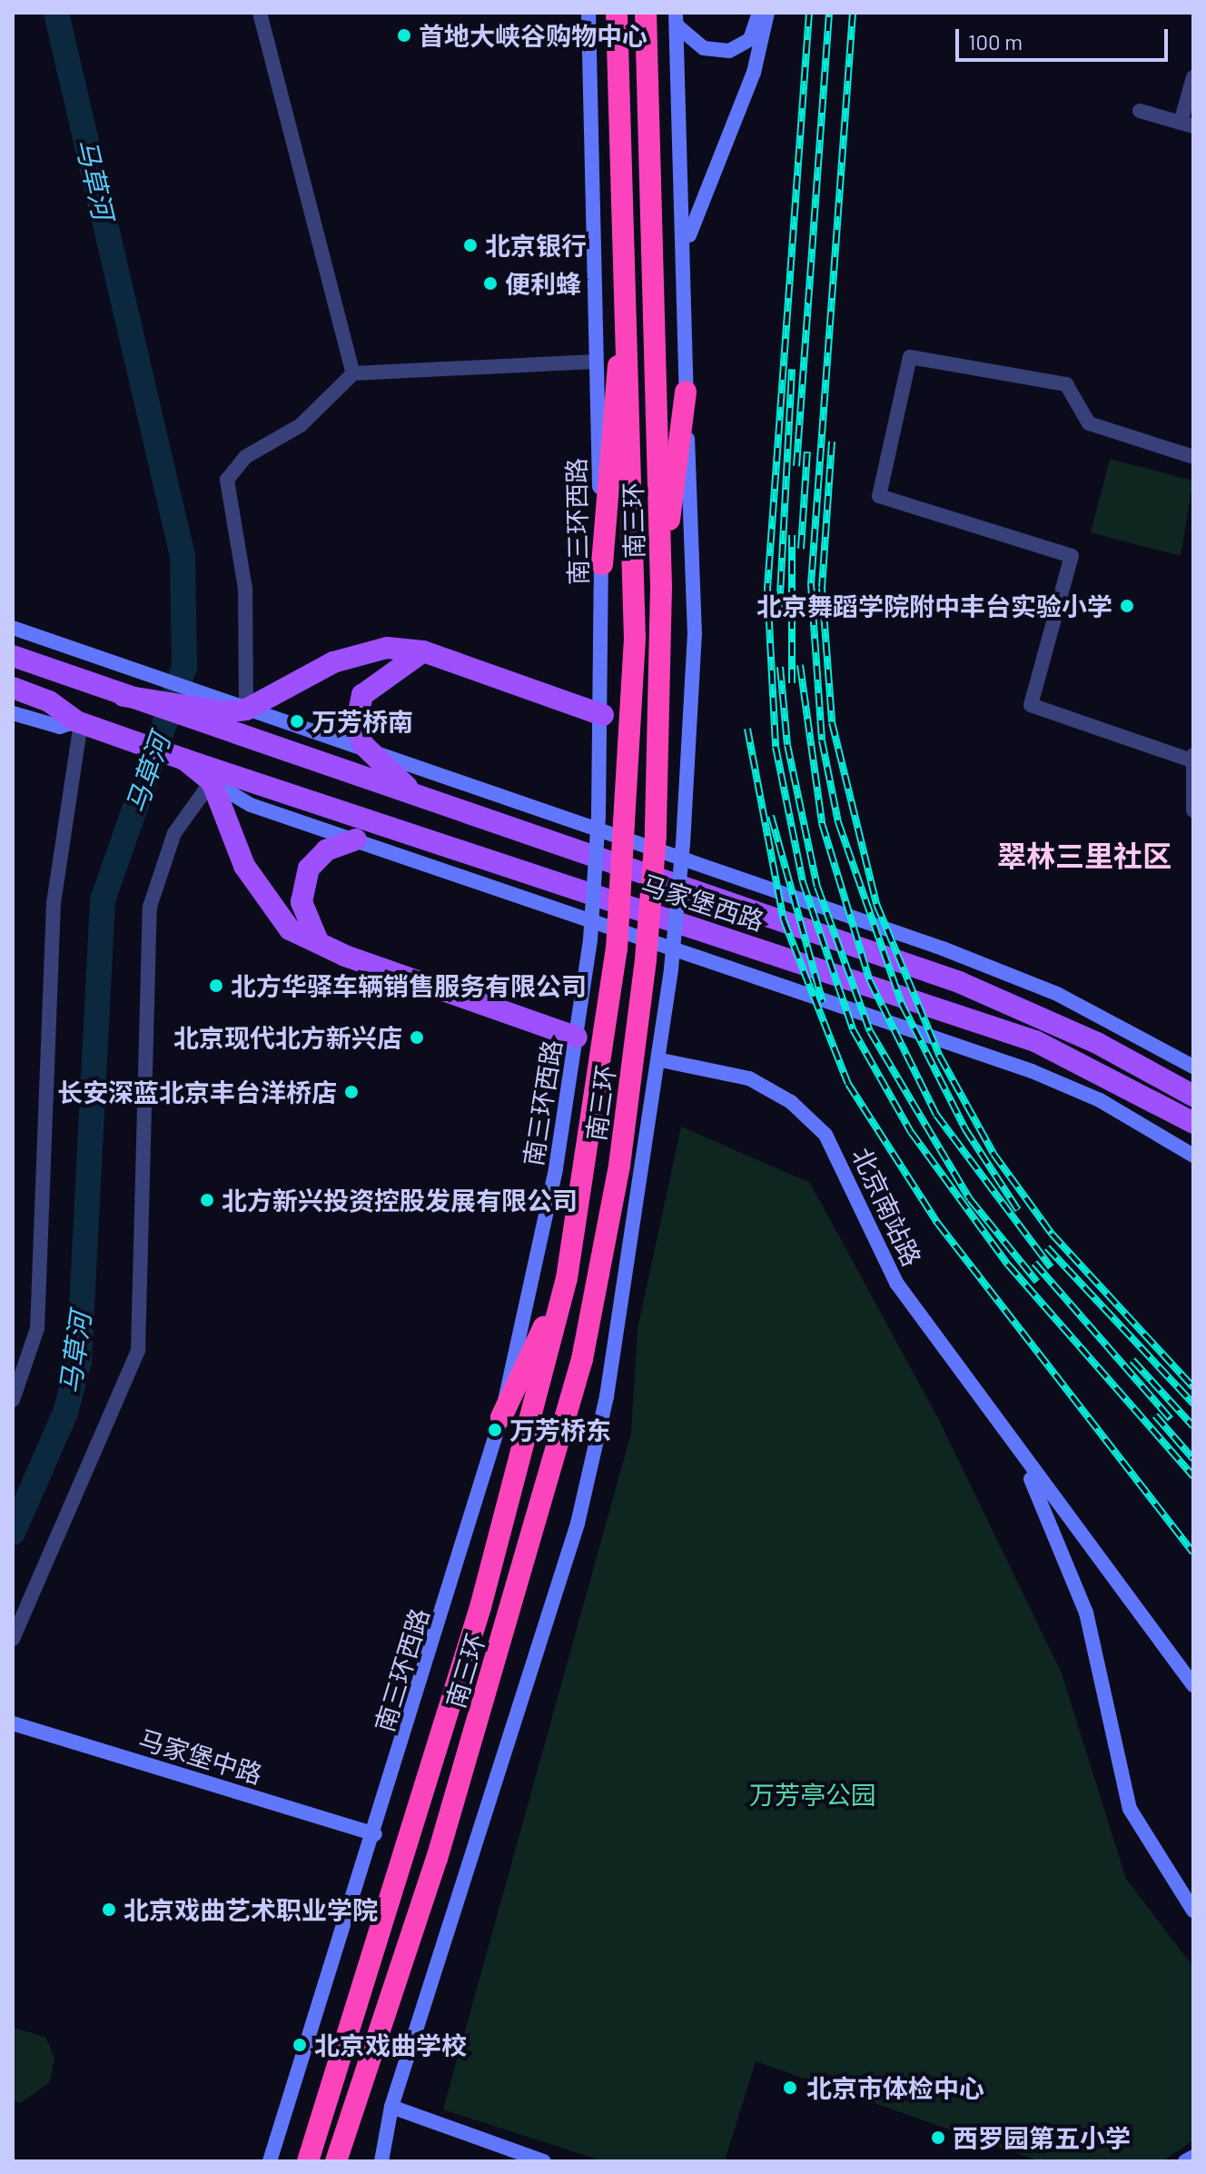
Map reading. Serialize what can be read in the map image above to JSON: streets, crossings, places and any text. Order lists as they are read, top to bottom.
{
  "streets": {
    "highway": ["南三环"],
    "main road": ["马家堡西路"],
    "street": ["南三环西路", "北京南站路", "马家堡中路"]
  },
  "crossings": [
    ["南三环西路", "马家堡中路"]
  ],
  "districts": ["翠林三里社区"],
  "water": ["马草河"],
  "parks": ["万芳亭公园"],
  "places": [
    "首地大峡谷购物中心",
    "北京银行",
    "便利蜂",
    "北京舞蹈学院附中丰台实验小学",
    "万芳桥南",
    "北方华驿车辆销售服务有限公司",
    "北京现代北方新兴店",
    "长安深蓝北京丰台洋桥店",
    "北方新兴投资控股发展有限公司",
    "万芳桥东",
    "北京戏曲艺术职业学院",
    "北京戏曲学校",
    "北京市体检中心",
    "西罗园第五小学"
  ],
  "scale_bar": "100 m"
}
